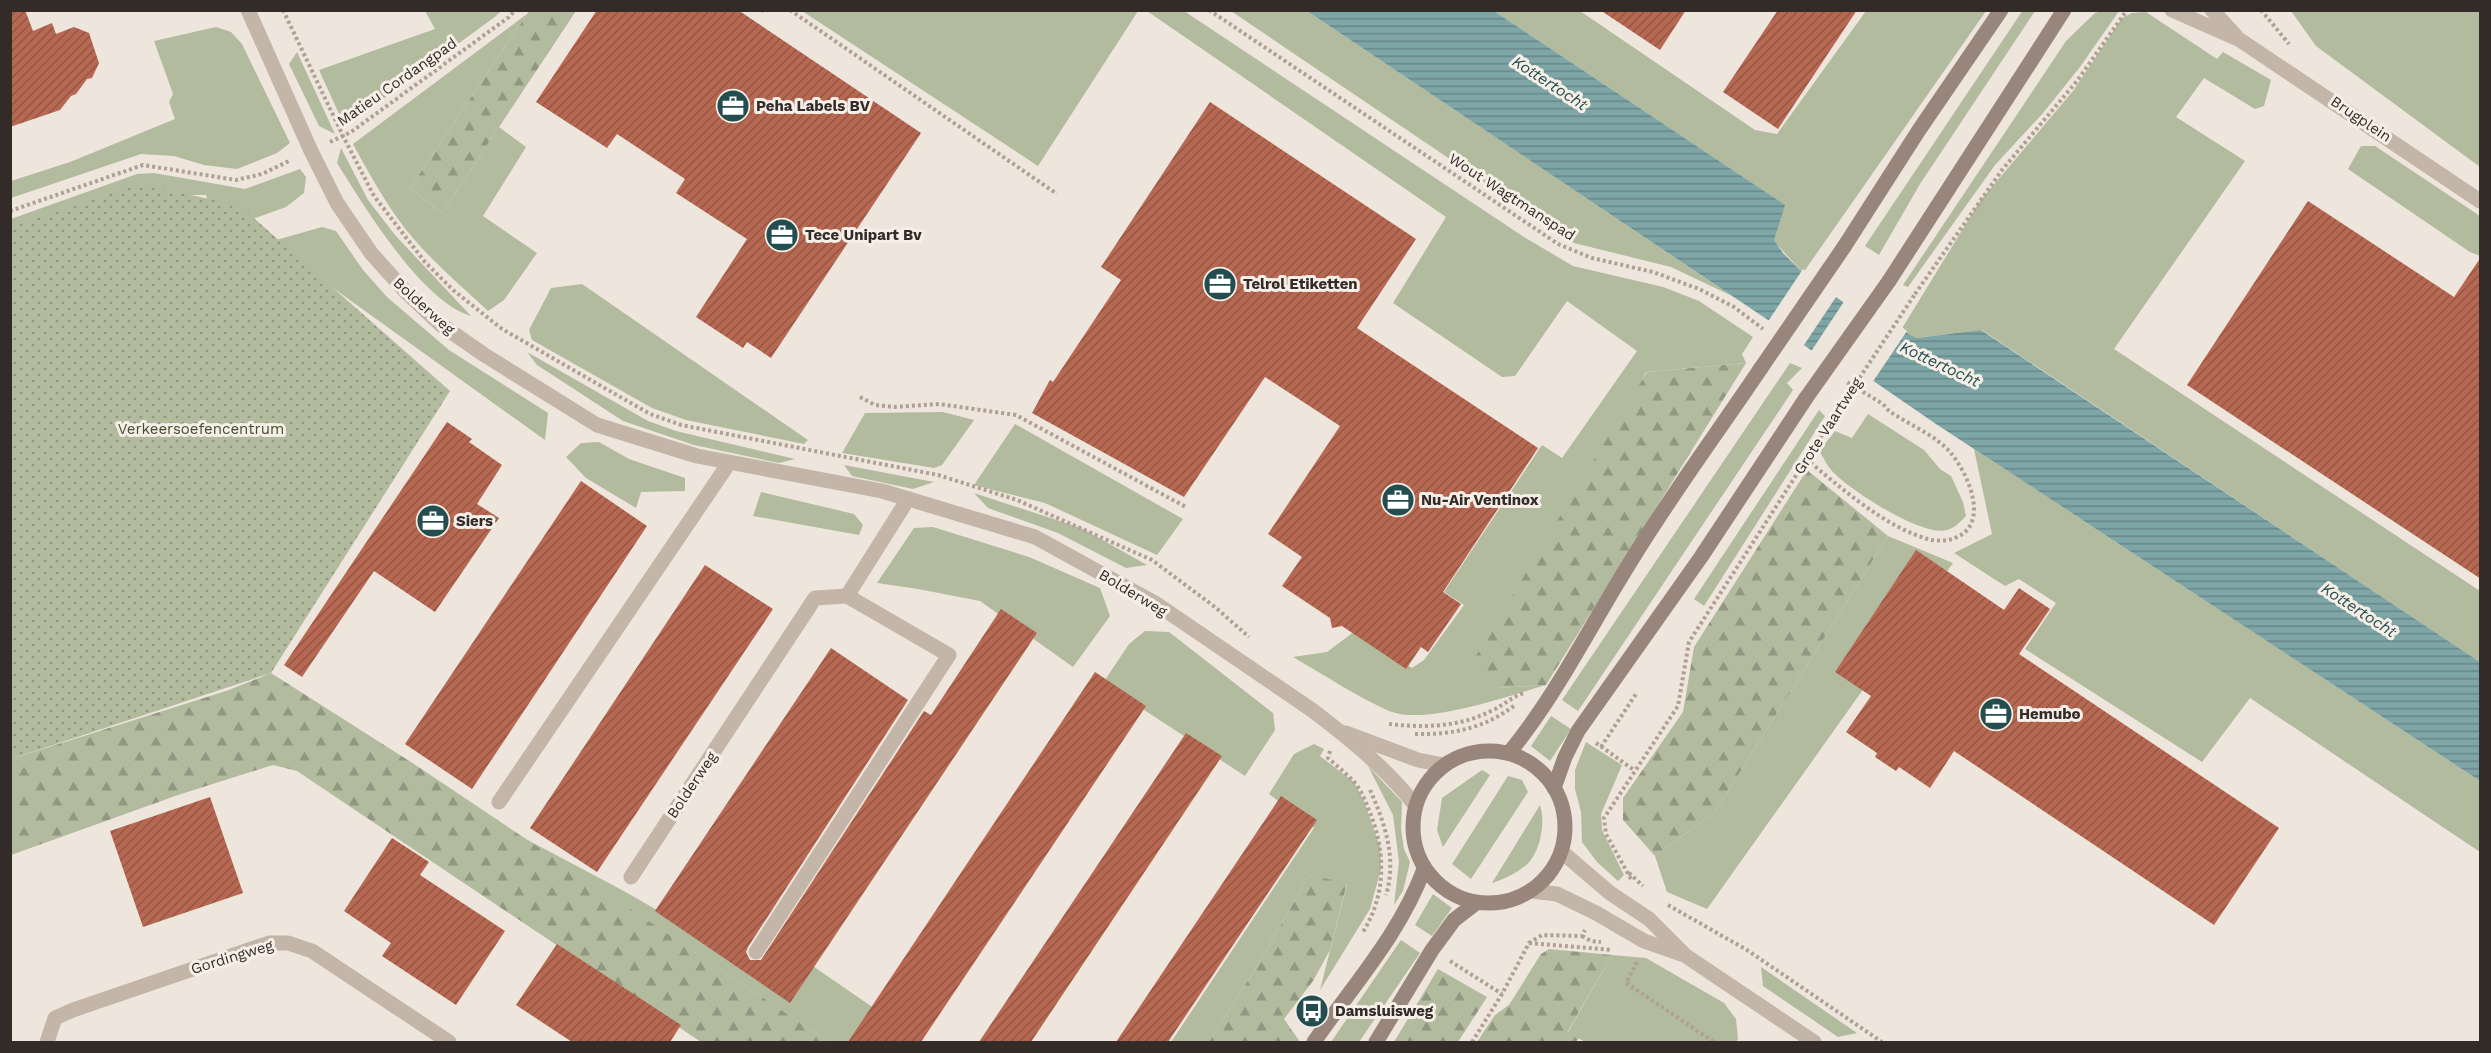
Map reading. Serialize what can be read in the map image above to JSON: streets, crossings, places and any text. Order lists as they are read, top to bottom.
{
  "streets": {
    "street": ["Brugplein", "Bolderweg", "Gordingweg"],
    "path": ["Matieu Cordangpad", "Wout Wagtmanspad", "Grote Vaartweg"]
  },
  "crossings": [
    ["Matieu Cordangpad", "Bolderweg"]
  ],
  "water": ["Kottertocht"],
  "parks": ["Verkeersoefencentrum"],
  "places": {
    "office": [
      "Peha Labels BV",
      "Tece Unipart Bv",
      "Telrol Etiketten",
      "Nu-Air Ventinox",
      "Siers",
      "Hemubo"
    ],
    "bus stop": ["Damsluisweg"]
  }
}
